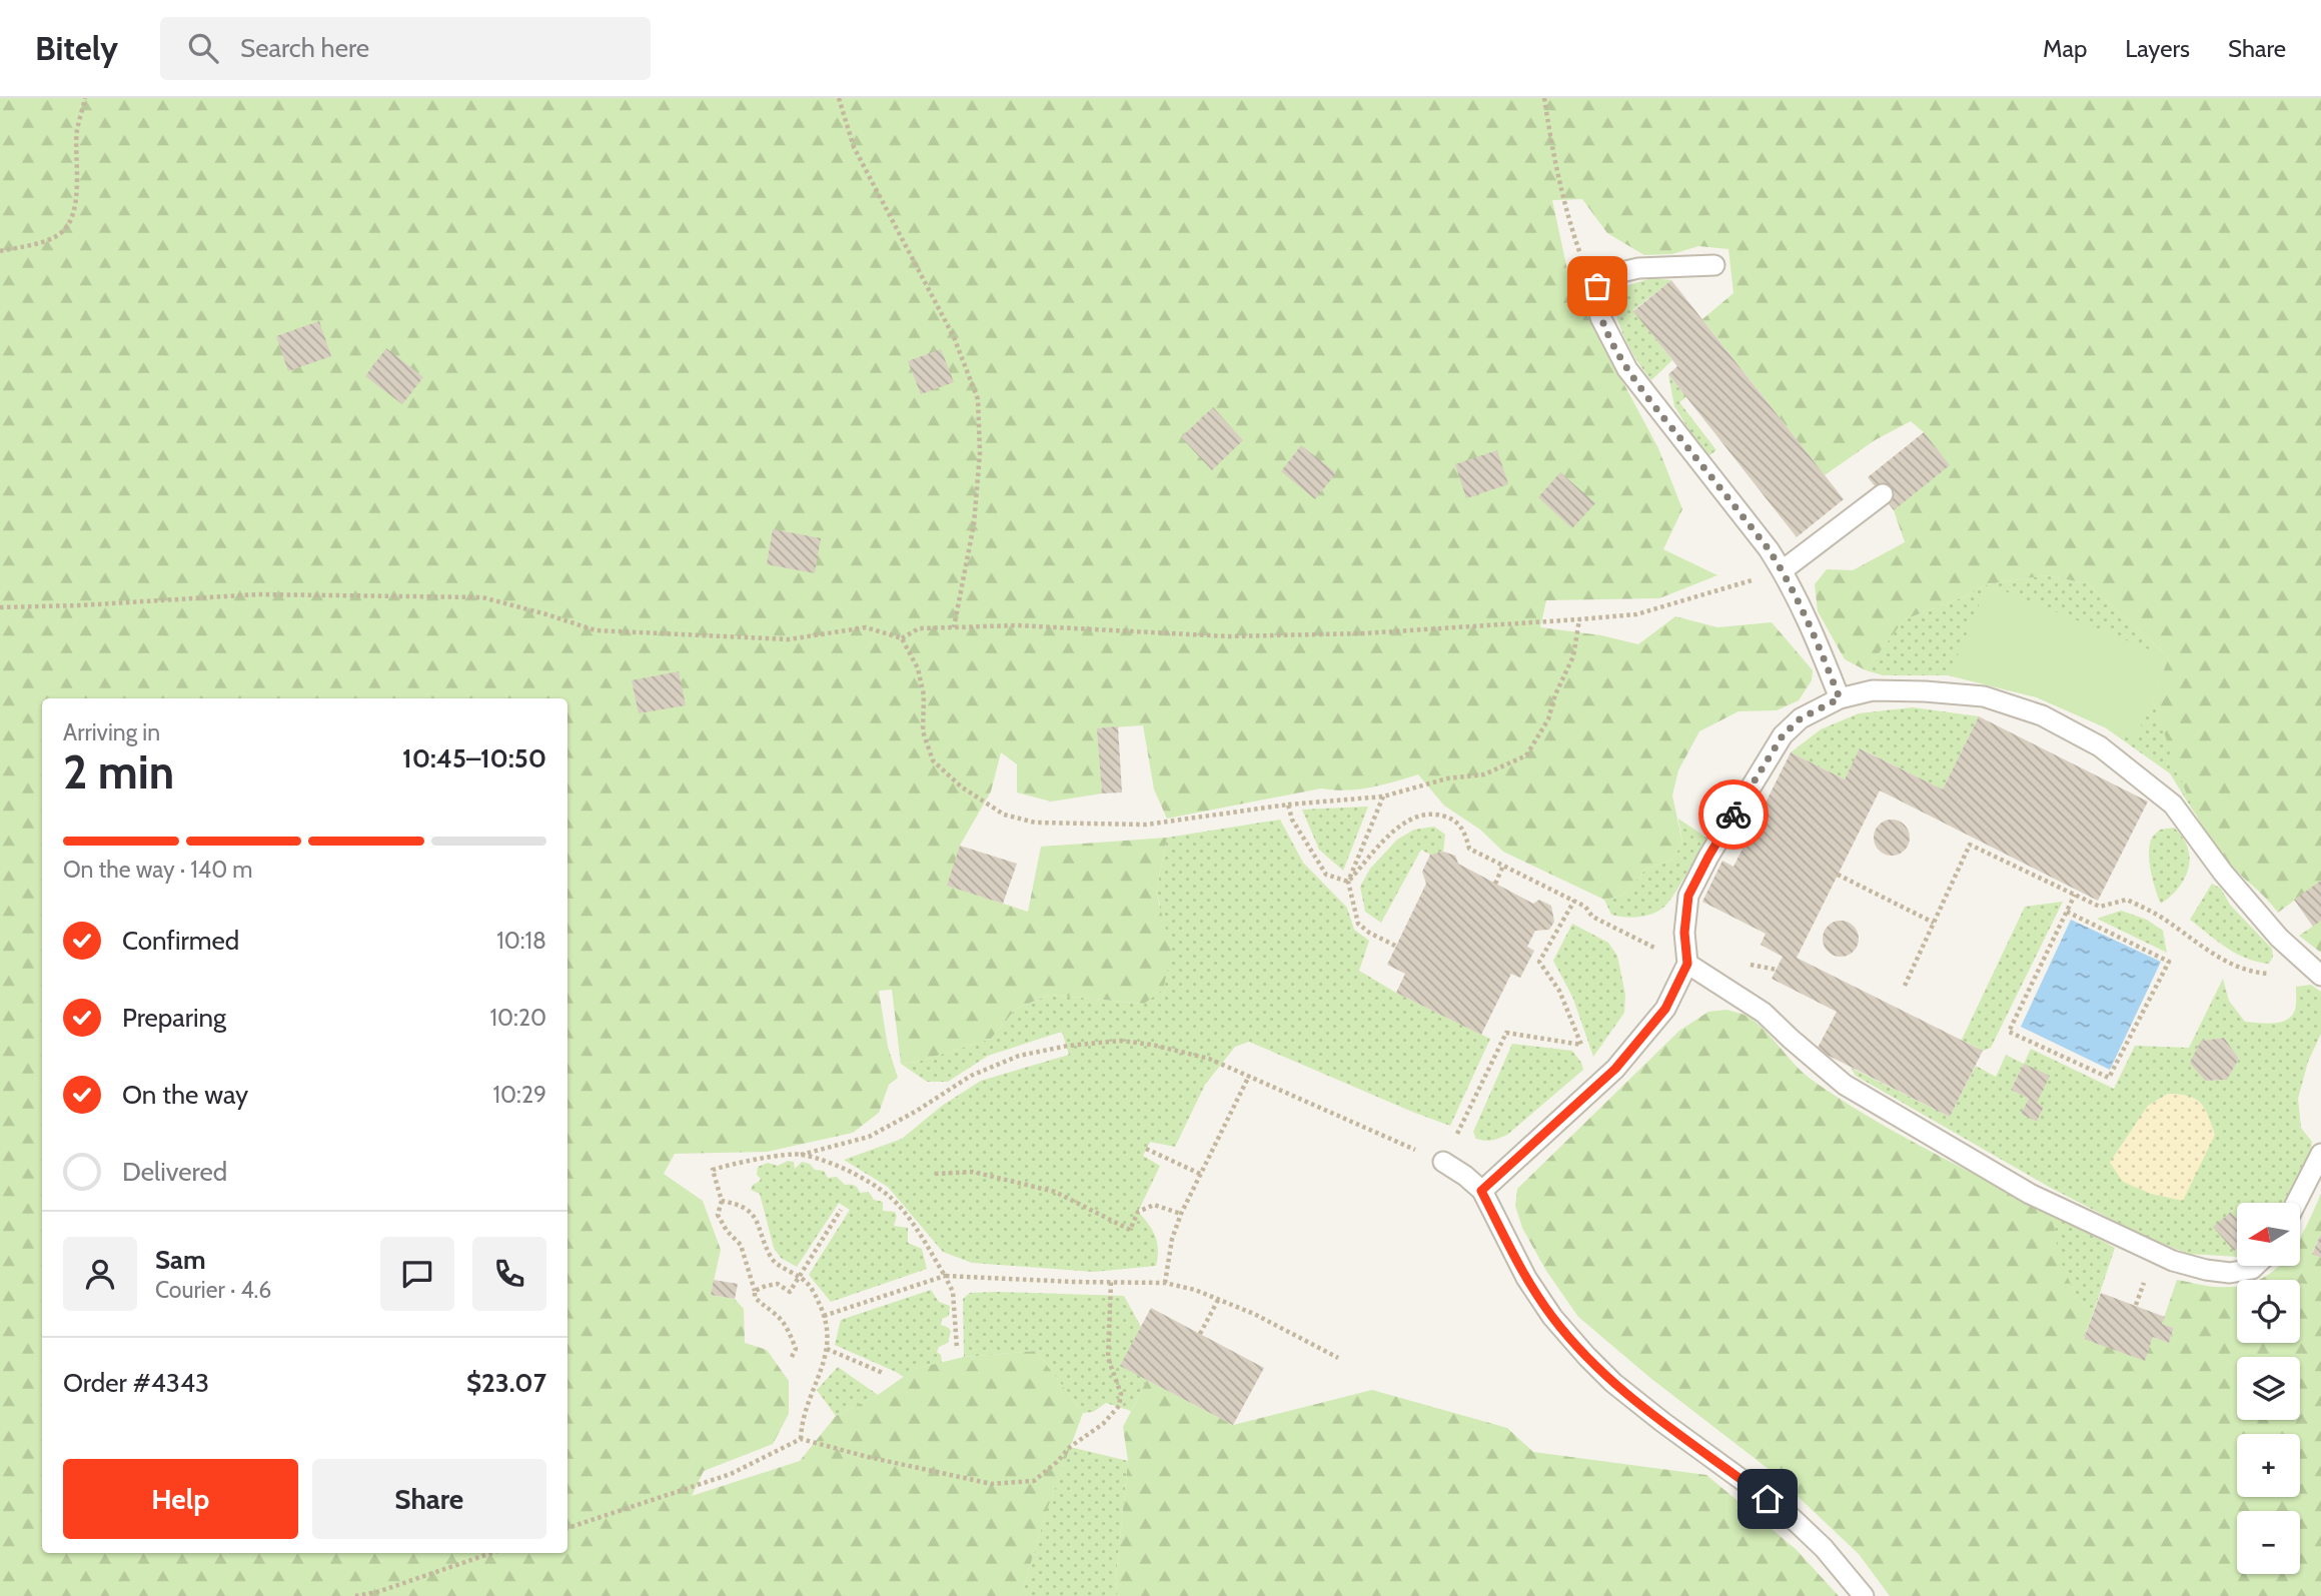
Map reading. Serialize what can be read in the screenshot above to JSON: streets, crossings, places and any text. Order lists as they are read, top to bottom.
{
  "north": "left",
  "page": {
    "header": "Bitely",
    "search": "Search here",
    "nav": ["Map", "Layers", "Share"],
    "heading": ["2 min", "Arriving in", "10:45–10:50"],
    "panel": [
      "Sam",
      "Courier · 4.6",
      "Order #4343",
      "$23.07"
    ],
    "bar": "On the way · 140 m",
    "list": [
      ["Confirmed", "10:18"],
      ["Preparing", "10:20"],
      ["On the way", "10:29"],
      "Delivered"
    ],
    "map_buttons": ["+", "−"],
    "buttons": ["Help", "Share"]
  }
}
